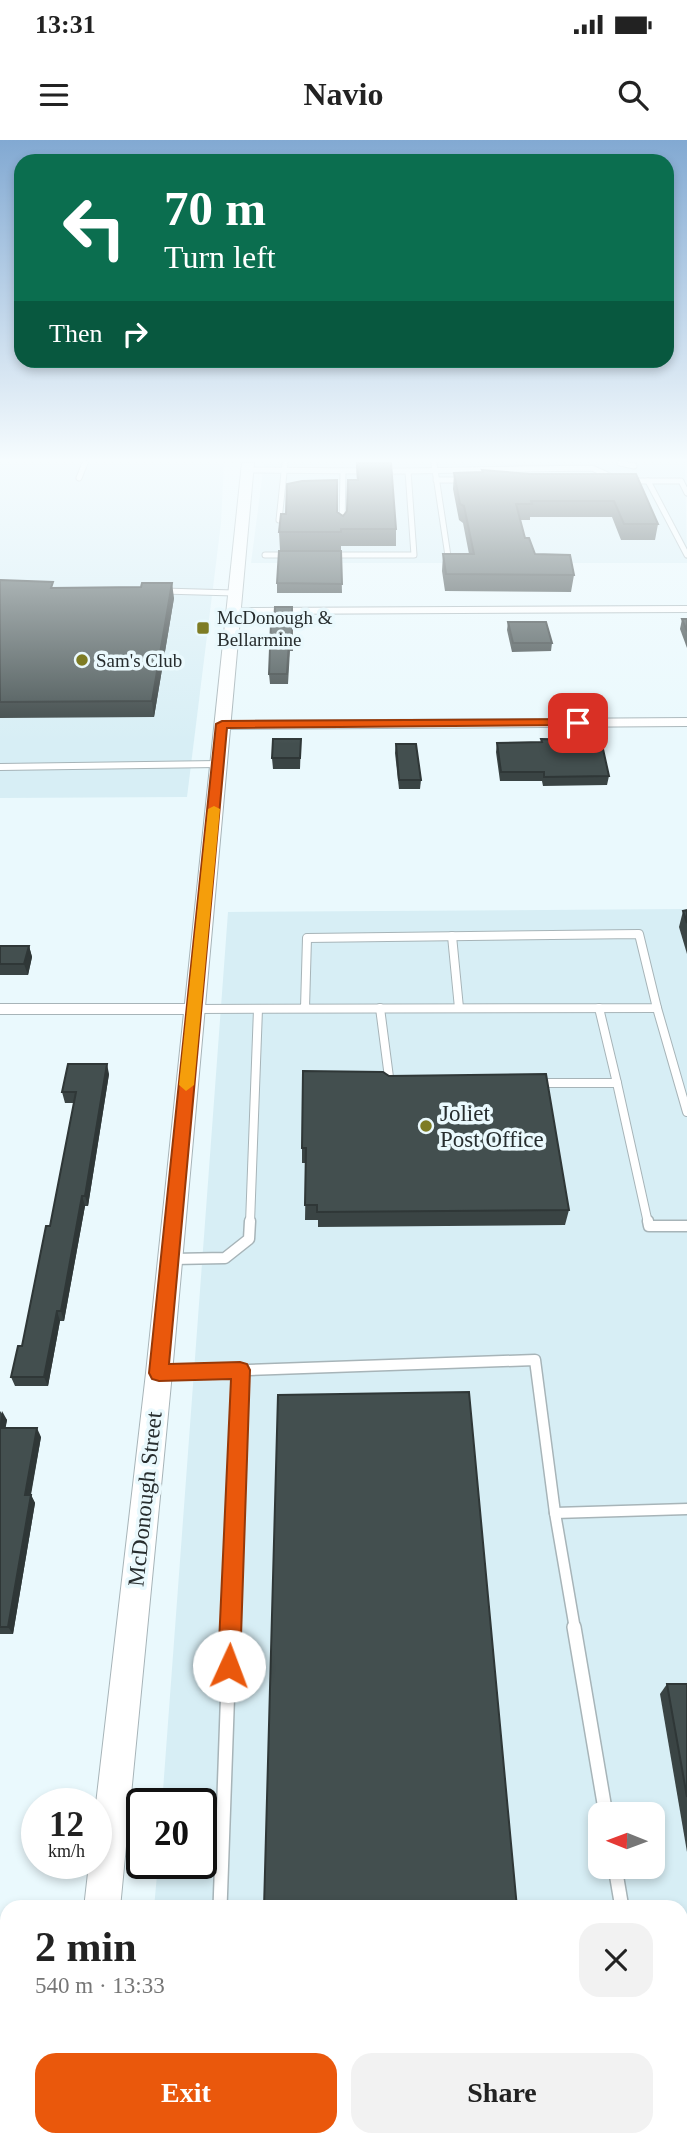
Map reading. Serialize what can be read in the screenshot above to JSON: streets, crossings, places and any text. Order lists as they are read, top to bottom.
{
  "streets": {
    "street": ["McDonough Street"]
  },
  "places": {
    "transit": ["McDonough & Bellarmine"],
    "other": ["Sam's Club", "Joliet Post Office"]
  },
  "north": "left",
  "page": {
    "status": "13:31",
    "header": "Navio",
    "turn": ["70 m", "Turn left"],
    "then": "Then",
    "speed": "12 km/h",
    "limit": "20",
    "heading": ["2 min", "540 m · 13:33"],
    "buttons": ["Exit", "Share"]
  }
}
